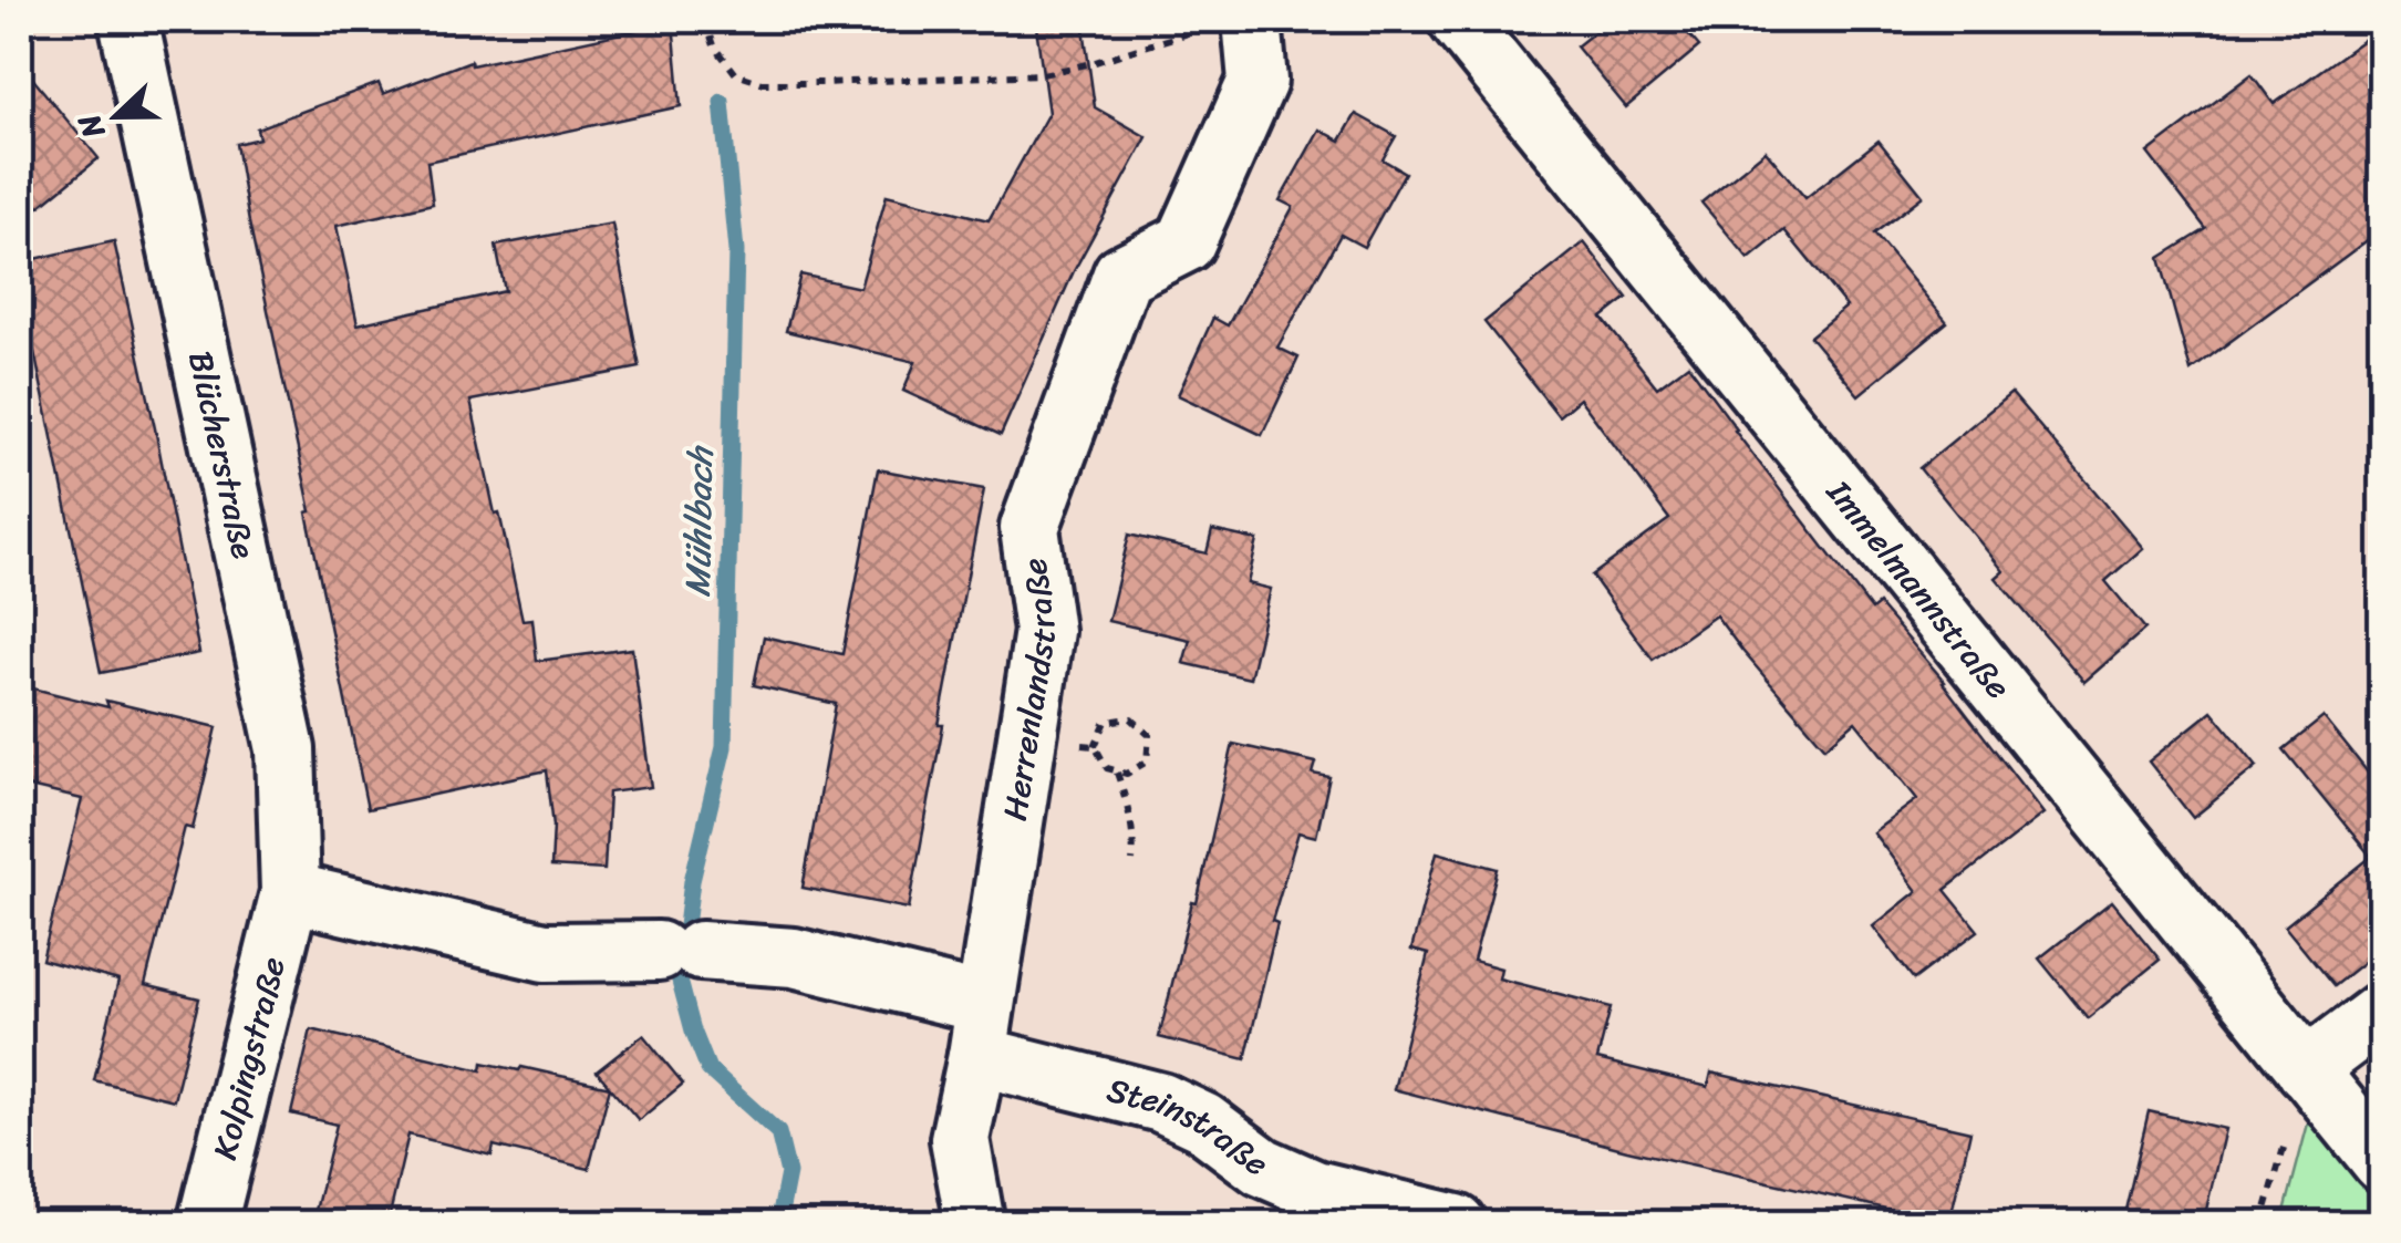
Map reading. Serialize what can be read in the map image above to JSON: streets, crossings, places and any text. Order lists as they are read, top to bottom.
{
  "streets": {
    "street": [
      "Blücherstraße",
      "Immelmannstraße",
      "Herrenlandstraße",
      "Kolpingstraße",
      "Steinstraße"
    ]
  },
  "crossings": [
    ["Blücherstraße", "Kolpingstraße"],
    ["Blücherstraße", "Steinstraße"],
    ["Herrenlandstraße", "Steinstraße"],
    ["Kolpingstraße", "Steinstraße"]
  ],
  "water": ["Mühlbach"],
  "north": "left"
}
